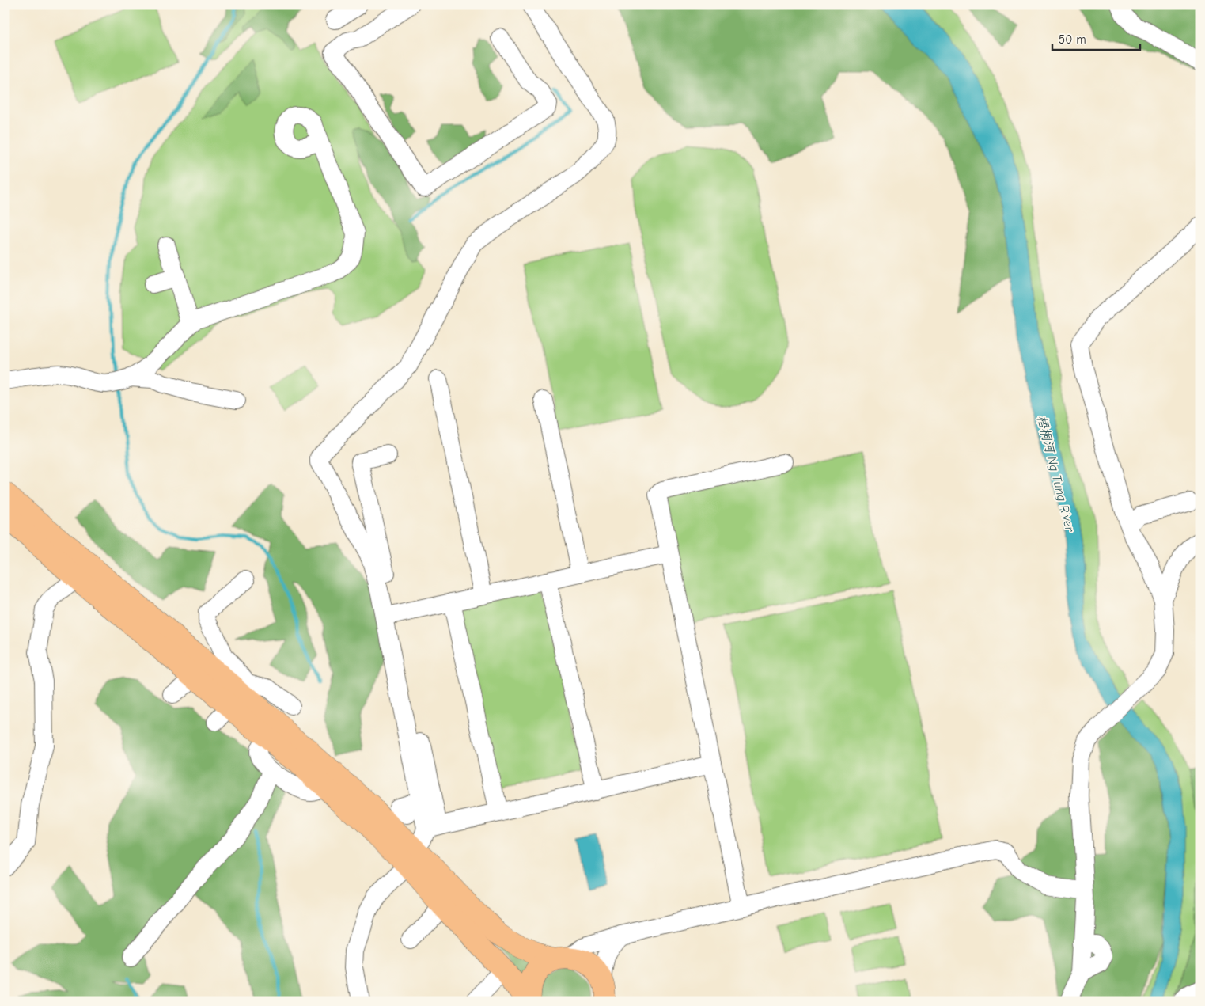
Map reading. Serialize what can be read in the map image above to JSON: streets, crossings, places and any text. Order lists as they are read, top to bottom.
{
  "water": ["梧桐河 Ng Tung River"],
  "scale_bar": "50 m"
}
